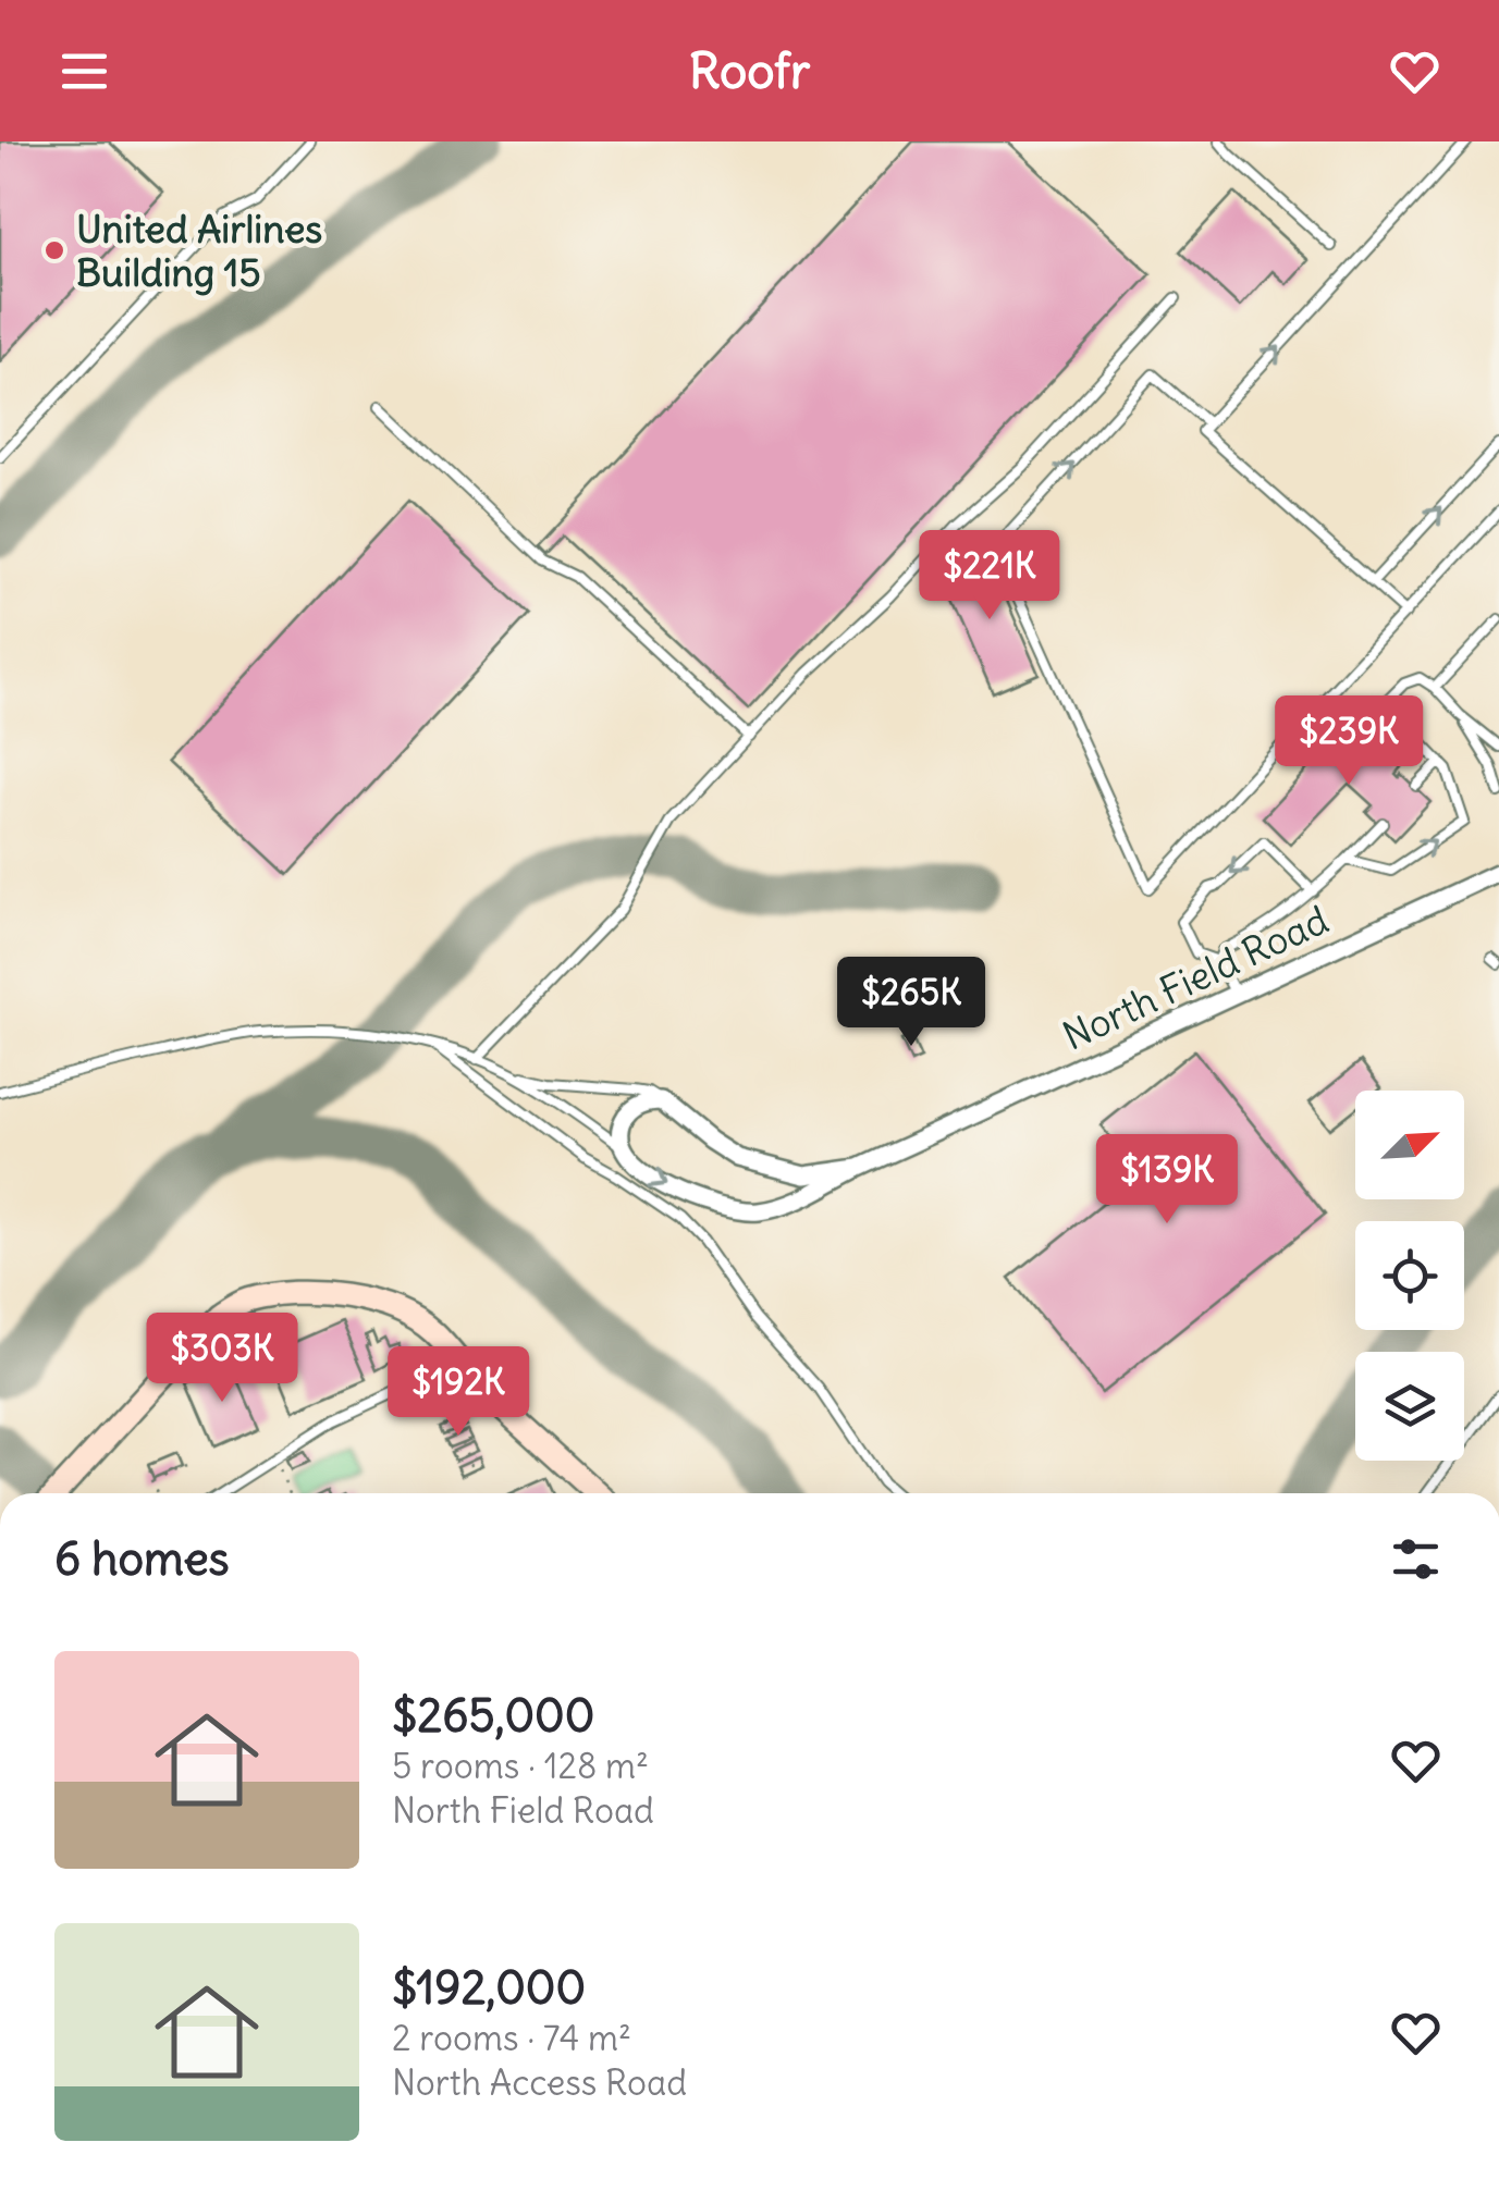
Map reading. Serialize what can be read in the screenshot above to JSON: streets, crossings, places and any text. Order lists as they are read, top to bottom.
{
  "streets": {
    "street": ["North Field Road"]
  },
  "places": ["United Airlines Building 15"],
  "north": "top right",
  "page": {
    "header": "Roofr",
    "price": [
      "$221K",
      "$239K",
      "$265K",
      "$139K",
      "$303K",
      "$192K"
    ],
    "heading": "6 homes",
    "list": [
      {
        "name": "$265,000",
        "note": "5 rooms · 128 m² · North Field Road"
      },
      {
        "name": "$192,000",
        "note": "2 rooms · 74 m² · North Access Road"
      }
    ]
  }
}
